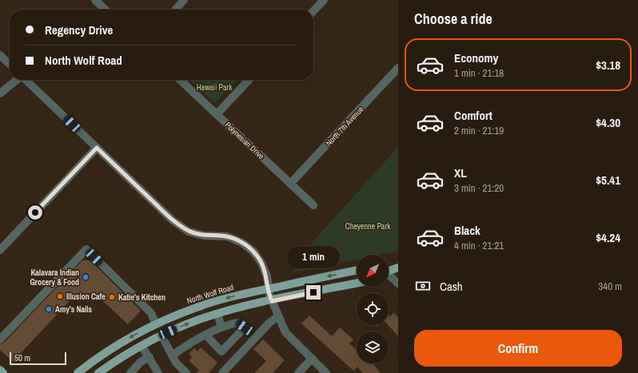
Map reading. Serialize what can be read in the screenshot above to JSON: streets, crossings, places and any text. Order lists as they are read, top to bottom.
{
  "streets": {
    "main road": ["North Wolf Road"],
    "street": ["North 7th Avenue", "Polynesian Drive"]
  },
  "crossings": [
    ["North 7th Avenue", "Polynesian Drive"]
  ],
  "parks": ["Hawaii Park", "Cheyenne Park"],
  "places": [
    "Kalavara Indian Grocery & Food",
    "Illusion Cafe",
    "Katie's Kitchen",
    "Amy's Nails"
  ],
  "scale_bar": "50 m",
  "north": "bottom left",
  "page": {
    "heading": "Choose a ride",
    "banner": ["Regency Drive", "North Wolf Road"],
    "list": [
      {
        "name": "Economy",
        "note": "1 min · 21:18",
        "value": "$3.18"
      },
      {
        "name": "Comfort",
        "note": "2 min · 21:19",
        "value": "$4.30"
      },
      {
        "name": "XL",
        "note": "3 min · 21:20",
        "value": "$5.41"
      },
      {
        "name": "Black",
        "note": "4 min · 21:21",
        "value": "$4.24"
      }
    ],
    "bubble": "1 min",
    "pay": ["Cash", "340 m"],
    "buttons": "Confirm",
    "scale": "50 m"
  }
}
